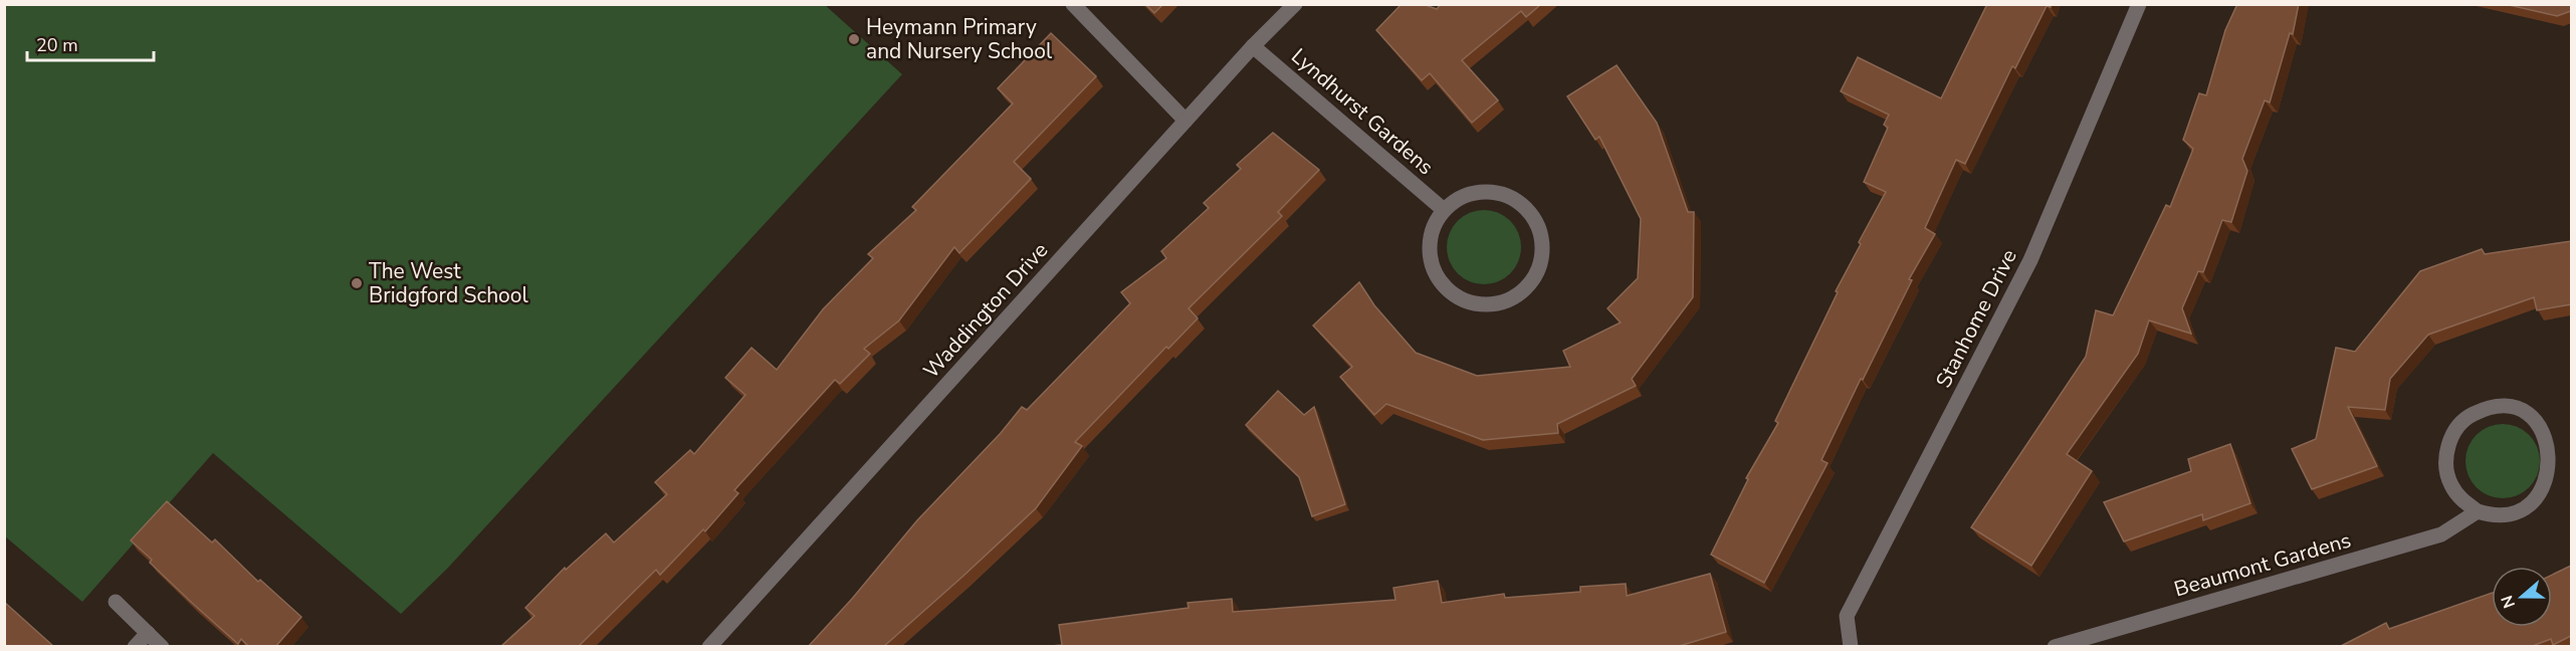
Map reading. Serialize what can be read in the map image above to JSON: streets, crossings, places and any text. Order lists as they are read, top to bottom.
{
  "streets": {
    "street": [
      "Lyndhurst Gardens",
      "Waddington Drive",
      "Stanhome Drive",
      "Beaumont Gardens"
    ]
  },
  "crossings": [
    ["Lyndhurst Gardens", "Waddington Drive"]
  ],
  "places": ["Heymann Primary and Nursery School", "The West Bridgford School"],
  "scale_bar": "20 m",
  "north": "left"
}
